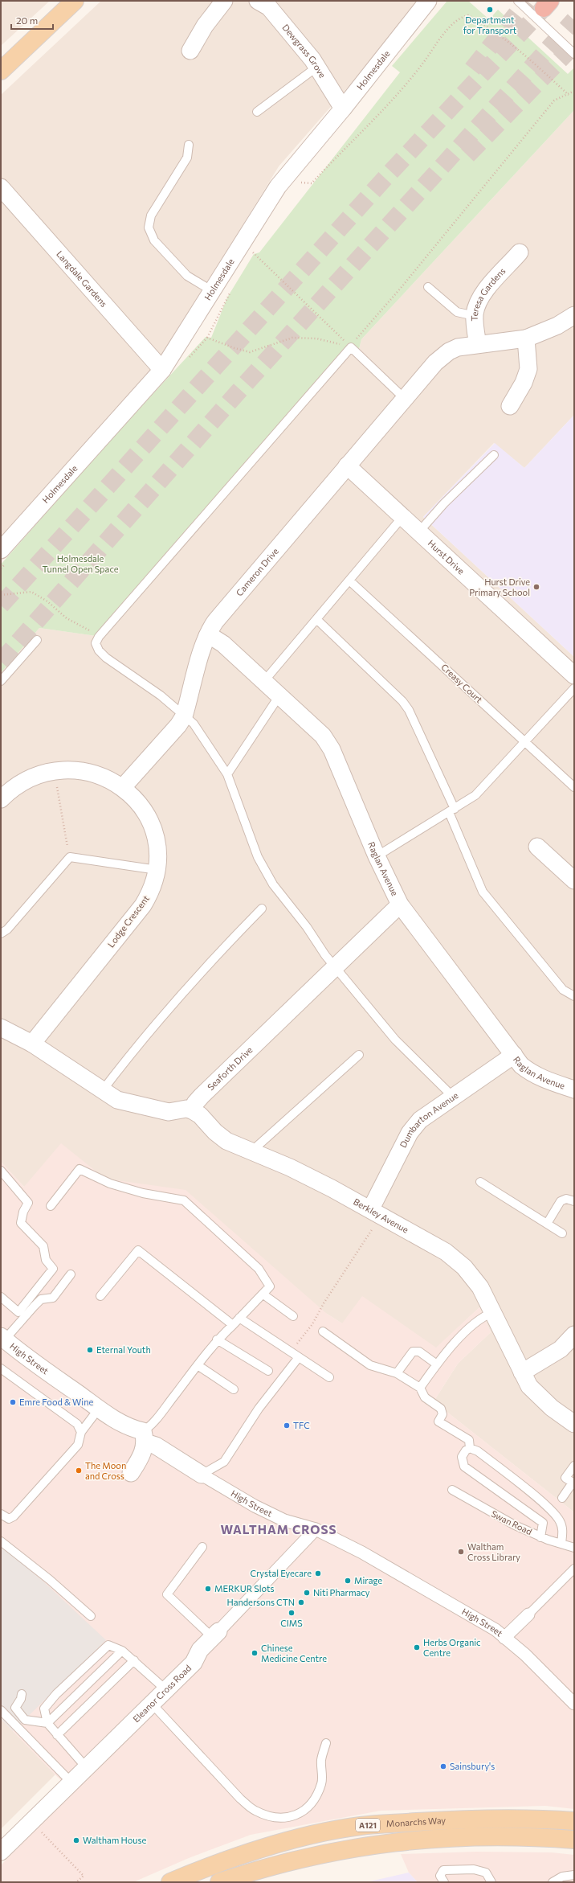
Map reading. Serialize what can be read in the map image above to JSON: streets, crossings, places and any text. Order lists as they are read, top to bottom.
{
  "streets": {
    "main road": ["Monarchs Way", "A121"],
    "street": [
      "Dewgrass Grove",
      "Holmesdale",
      "Langdale Gardens",
      "Teresa Gardens",
      "Hurst Drive",
      "Cameron Drive",
      "Raglan Avenue",
      "Lodge Crescent",
      "Seaforth Drive",
      "Dumbarton Avenue",
      "Berkley Avenue",
      "High Street",
      "Eleanor Cross Road"
    ],
    "lane": ["Creasy Court", "Swan Road"]
  },
  "crossings": [
    ["Dewgrass Grove", "Holmesdale"],
    ["Holmesdale", "Langdale Gardens"],
    ["Teresa Gardens", "Cameron Drive"],
    ["Hurst Drive", "Cameron Drive"],
    ["Cameron Drive", "Raglan Avenue"],
    ["Cameron Drive", "Lodge Crescent"],
    ["Raglan Avenue", "Seaforth Drive"],
    ["Raglan Avenue", "Dumbarton Avenue"],
    ["Seaforth Drive", "Berkley Avenue"],
    ["Dumbarton Avenue", "Berkley Avenue"],
    ["High Street", "Eleanor Cross Road"]
  ],
  "districts": ["WALTHAM CROSS"],
  "parks": ["Holmesdale Tunnel Open Space"],
  "places": [
    "Department for Transport",
    "Hurst Drive Primary School",
    "Eternal Youth",
    "Emre Food & Wine",
    "TFC",
    "The Moon and Cross",
    "Waltham Cross Library",
    "Crystal Eyecare",
    "Mirage",
    "MERKUR Slots",
    "Niti Pharmacy",
    "Handersons CTN",
    "CIMS",
    "Herbs Organic Centre",
    "Chinese Medicine Centre",
    "Sainsbury's",
    "Waltham House"
  ],
  "scale_bar": "20 m"
}
